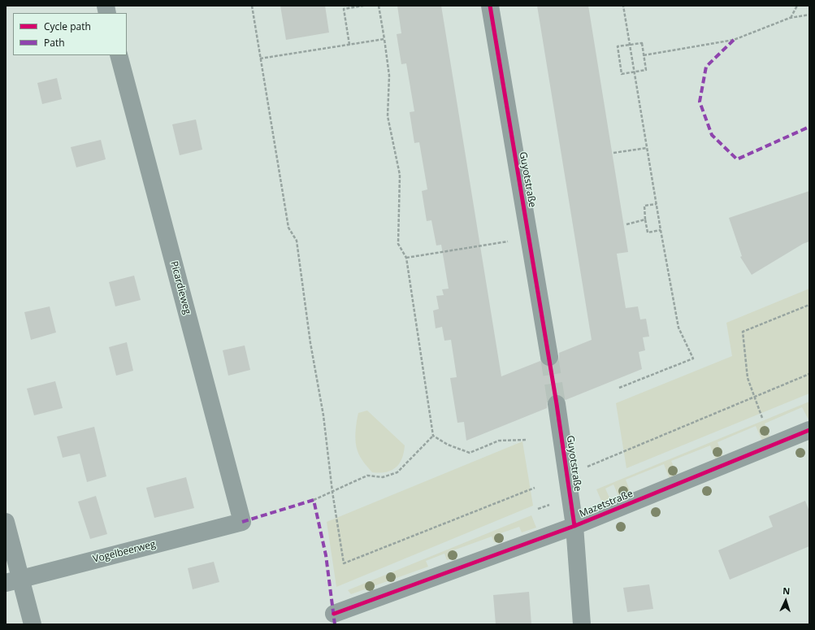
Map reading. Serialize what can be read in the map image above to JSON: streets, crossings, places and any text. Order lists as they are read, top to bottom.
{
  "streets": {
    "street": [
      "Guyotstraße",
      "Picardieweg",
      "Mazetstraße",
      "Vogelbeerweg"
    ]
  },
  "crossings": [
    ["Guyotstraße", "Mazetstraße"],
    ["Picardieweg", "Vogelbeerweg"]
  ],
  "legend": ["Cycle path", "Path"],
  "north": "top"
}
